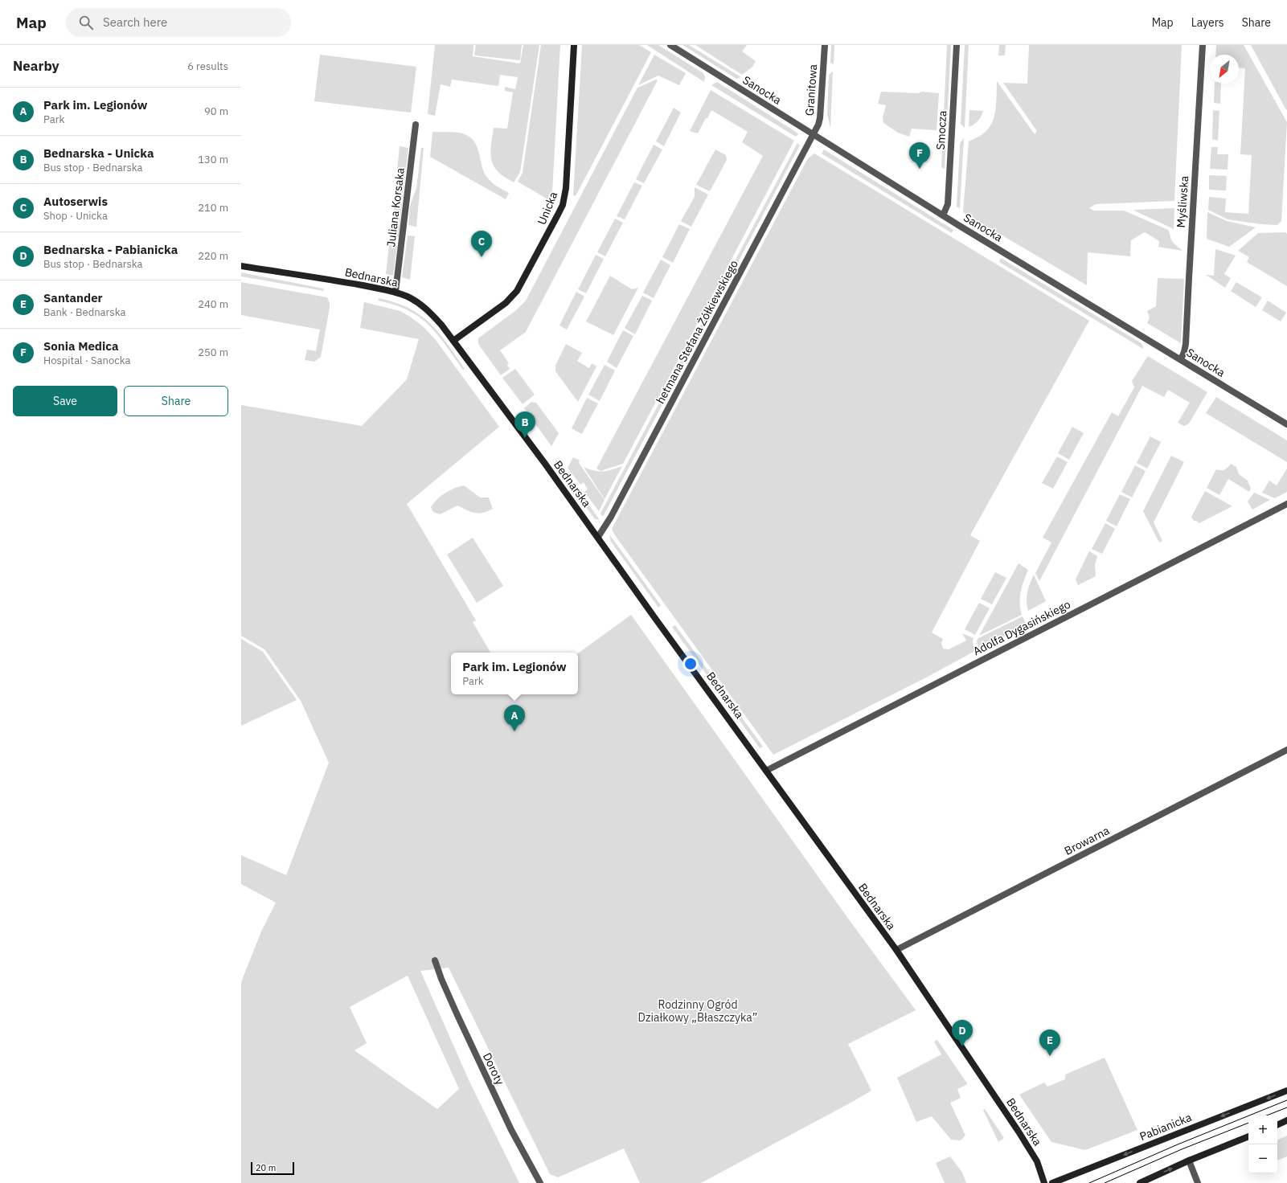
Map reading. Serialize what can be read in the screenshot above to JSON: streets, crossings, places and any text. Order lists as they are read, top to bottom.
{
  "streets": {
    "street": [
      "Sanocka",
      "Granitowa",
      "Smocza",
      "Myśliwska",
      "Juliana Korsaka",
      "Unicka",
      "Bednarska",
      "hetmana Stefana Żółkiewskiego",
      "Adolfa Dygasińskiego",
      "Browarna",
      "Doroty",
      "Pabianicka"
    ]
  },
  "crossings": [
    ["Sanocka", "Granitowa"],
    ["Sanocka", "Smocza"],
    ["Sanocka", "Myśliwska"],
    ["Sanocka", "hetmana Stefana Żółkiewskiego"],
    ["Granitowa", "hetmana Stefana Żółkiewskiego"],
    ["Juliana Korsaka", "Bednarska"],
    ["Unicka", "Bednarska"],
    ["Bednarska", "hetmana Stefana Żółkiewskiego"],
    ["Bednarska", "Adolfa Dygasińskiego"],
    ["Bednarska", "Browarna"]
  ],
  "parks": ["Rodzinny Ogród Działkowy „Błaszczyka”"],
  "scale_bar": "20 m",
  "north": "bottom left",
  "page": {
    "header": "Map",
    "search": "Search here",
    "nav": ["Map", "Layers", "Share"],
    "heading": ["Nearby", "6 results"],
    "list": [
      {
        "mark": "A",
        "name": "Park im. Legionów",
        "note": "Park",
        "value": "90 m"
      },
      {
        "mark": "B",
        "name": "Bednarska - Unicka",
        "note": "Bus stop · Bednarska",
        "value": "130 m"
      },
      {
        "mark": "C",
        "name": "Autoserwis",
        "note": "Shop · Unicka",
        "value": "210 m"
      },
      {
        "mark": "D",
        "name": "Bednarska - Pabianicka",
        "note": "Bus stop · Bednarska",
        "value": "220 m"
      },
      {
        "mark": "E",
        "name": "Santander",
        "note": "Bank · Bednarska",
        "value": "240 m"
      },
      {
        "mark": "F",
        "name": "Sonia Medica",
        "note": "Hospital · Sanocka",
        "value": "250 m"
      }
    ],
    "pins": [
      "F",
      "C",
      "B",
      "A",
      "D",
      "E"
    ],
    "buttons": ["Save", "Share"],
    "popup": ["Park im. Legionów", "Park"],
    "map_buttons": ["+", "−"],
    "scale": "20 m"
  }
}
